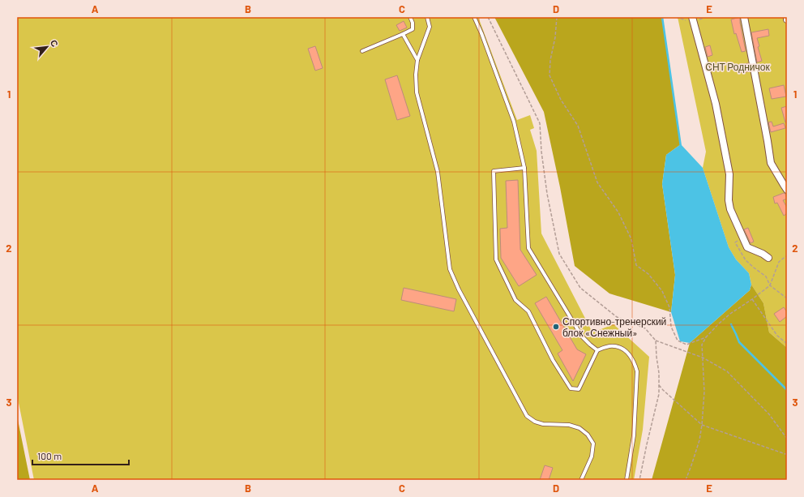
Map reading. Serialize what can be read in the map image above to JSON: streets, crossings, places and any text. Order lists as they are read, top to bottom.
{
  "parks": ["СНТ Родничок"],
  "places": ["Спортивно-тренерский блок «Снежный»"],
  "scale_bar": "100 m",
  "north": "top right",
  "grid": {
    "columns": [
      "A",
      "B",
      "C",
      "D",
      "E"
    ],
    "rows": ["1", "2", "3"]
  }
}
